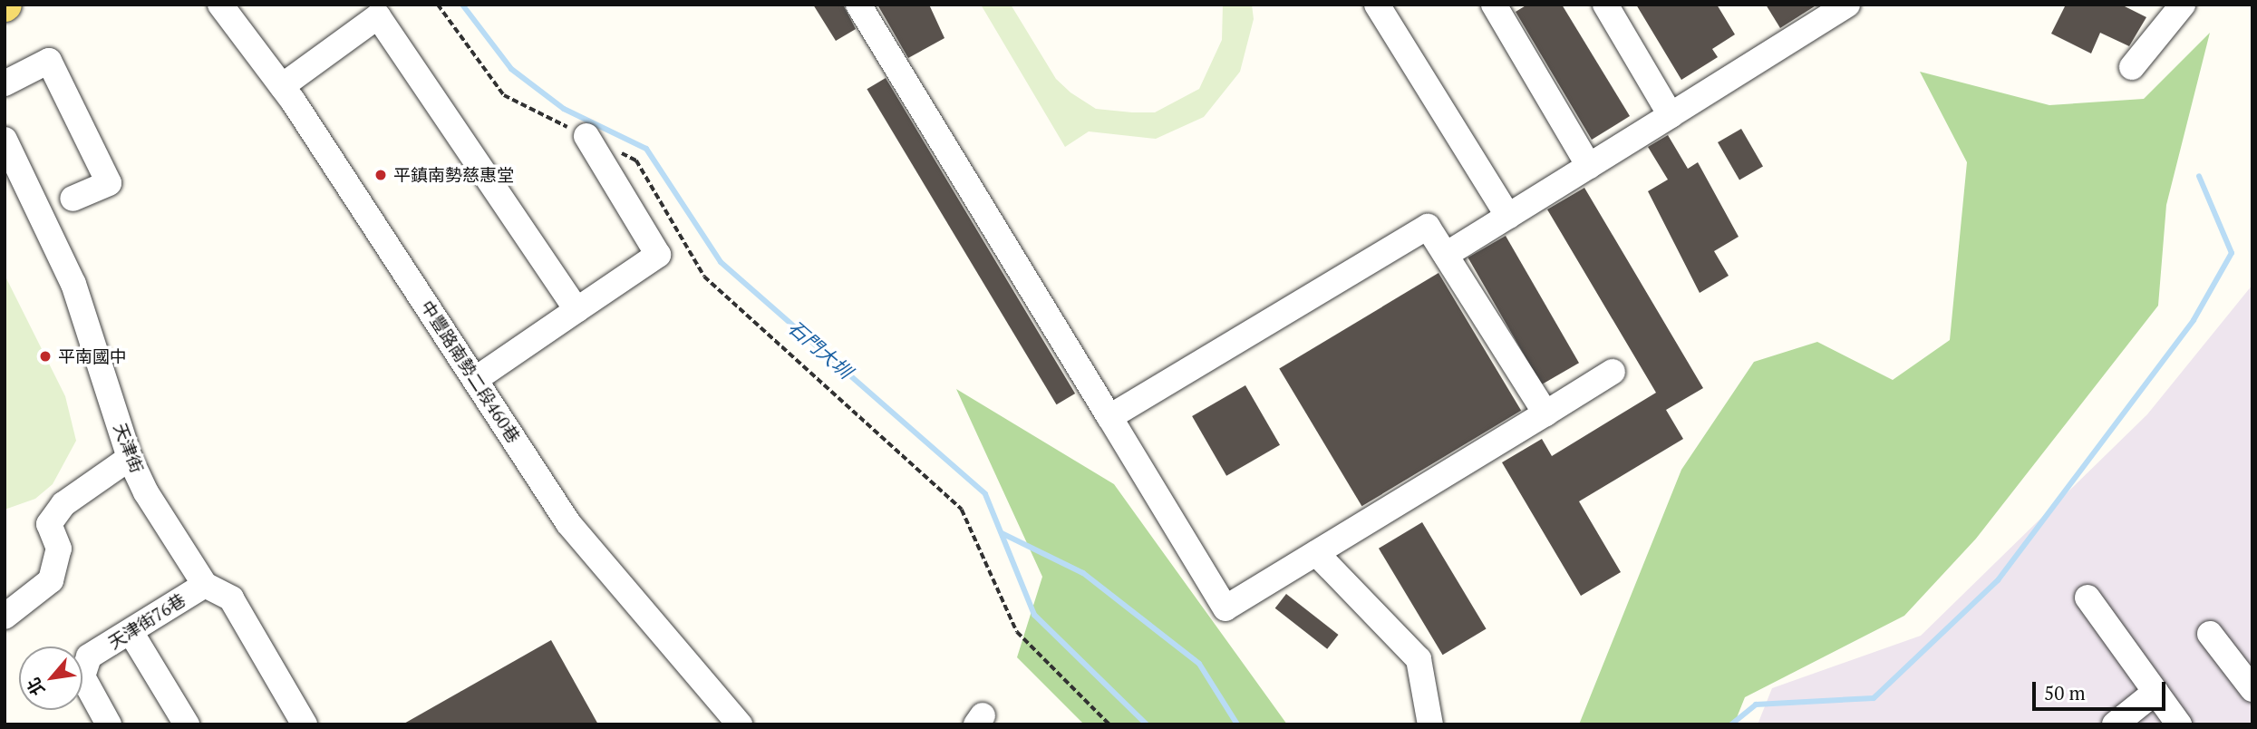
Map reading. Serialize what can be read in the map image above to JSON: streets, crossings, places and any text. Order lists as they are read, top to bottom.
{
  "streets": {
    "street": ["中豐路南勢二段460巷", "天津街", "天津街76巷"]
  },
  "crossings": [
    ["天津街", "天津街76巷"]
  ],
  "water": ["石門大圳"],
  "places": ["平鎮南勢慈惠堂", "平南國中"],
  "scale_bar": "50 m",
  "north": "bottom left"
}
